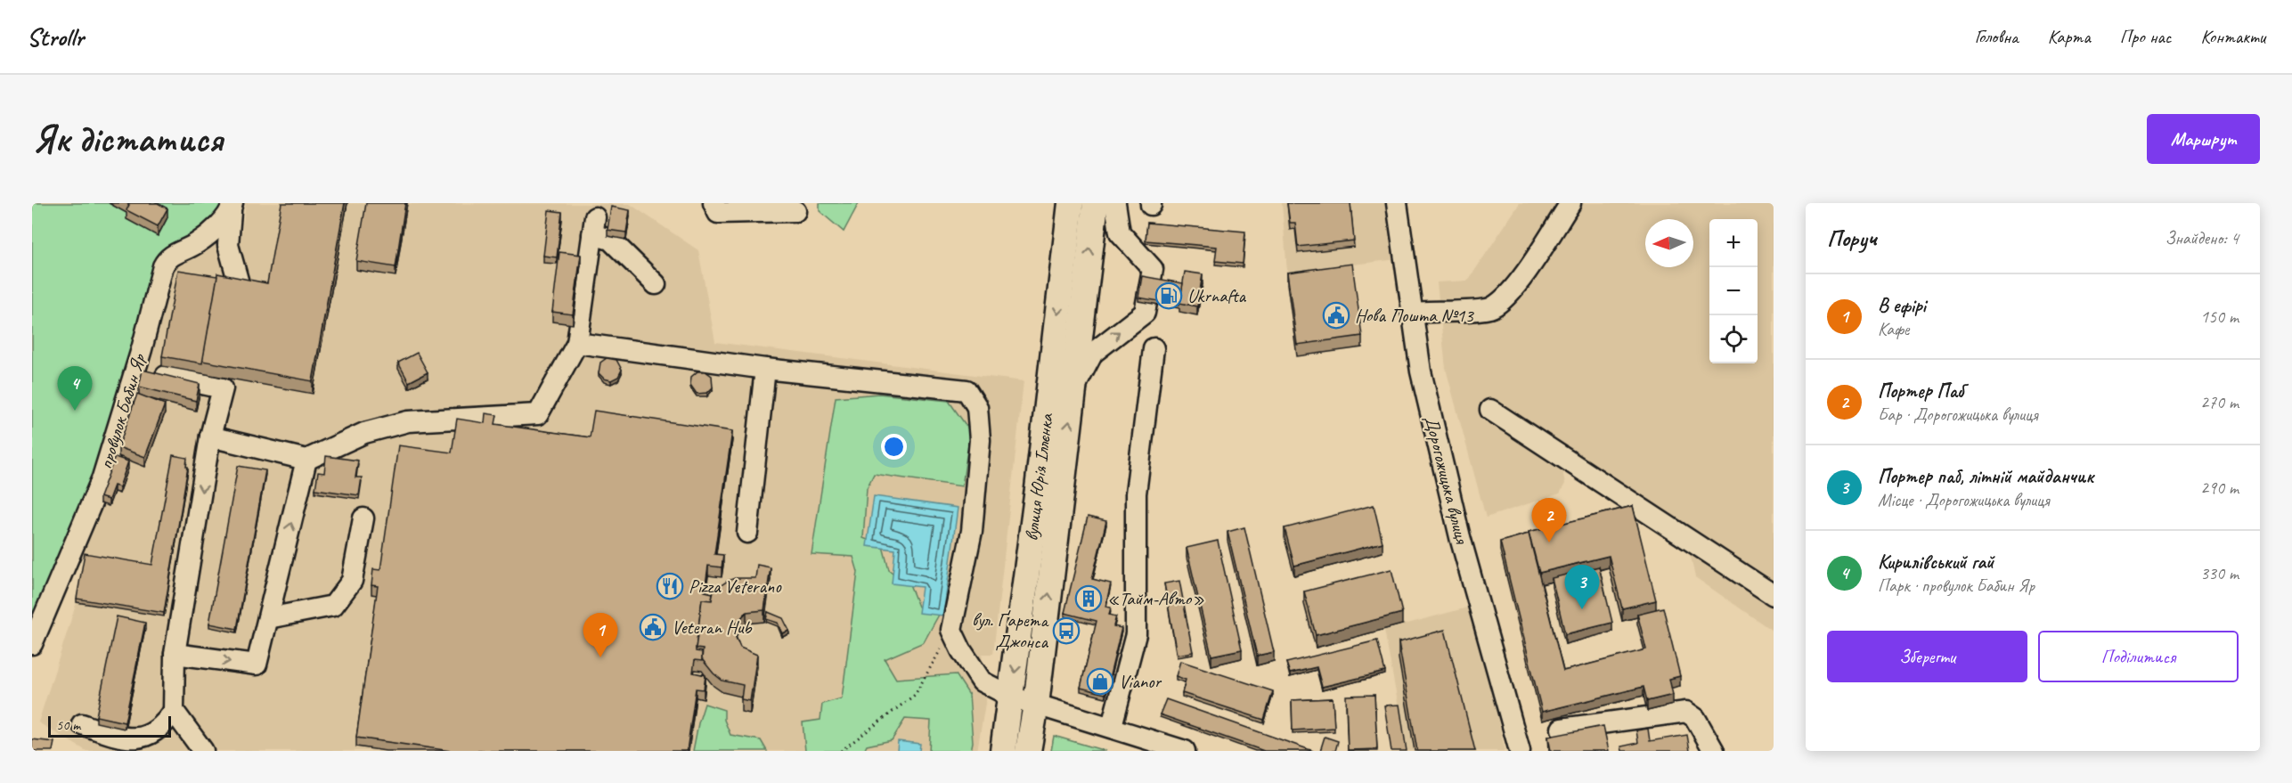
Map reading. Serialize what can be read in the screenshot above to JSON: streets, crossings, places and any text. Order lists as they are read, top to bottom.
{
  "streets": {
    "main road": ["вулиця Юрія Іллєнка"],
    "street": ["провулок Бабин Яр", "Дорогожицька вулиця"]
  },
  "places": {
    "fuel station": ["Ukrnafta"],
    "public building": ["Нова Пошта №13", "Veteran Hub"],
    "restaurant": ["Pizza Veterano"],
    "building": ["«Тайм-Авто»"],
    "bus stop": ["вул. Ґарета Джонса"],
    "shop": ["Vianor"]
  },
  "scale_bar": "50 m",
  "north": "left",
  "page": {
    "header": "Strollr",
    "nav": [
      "Головна",
      "Карта",
      "Про нас",
      "Контакти"
    ],
    "buttons": [
      "Маршрут",
      ["Зберегти", "Поділитися"]
    ],
    "title": "Як дістатися",
    "heading": ["Поруч", "Знайдено: 4"],
    "map_buttons": ["+", "−"],
    "list": [
      {
        "mark": "1",
        "name": "В ефірі",
        "note": "Кафе",
        "value": "150 m"
      },
      {
        "mark": "2",
        "name": "Портер Паб",
        "note": "Бар · Дорогожицька вулиця",
        "value": "270 m"
      },
      {
        "mark": "3",
        "name": "Портер паб, літній майданчик",
        "note": "Місце · Дорогожицька вулиця",
        "value": "290 m"
      },
      {
        "mark": "4",
        "name": "Кирилівський гай",
        "note": "Парк · провулок Бабин Яр",
        "value": "330 m"
      }
    ],
    "pins": [
      "4",
      "2",
      "3",
      "1"
    ],
    "scale": "50 m"
  }
}
